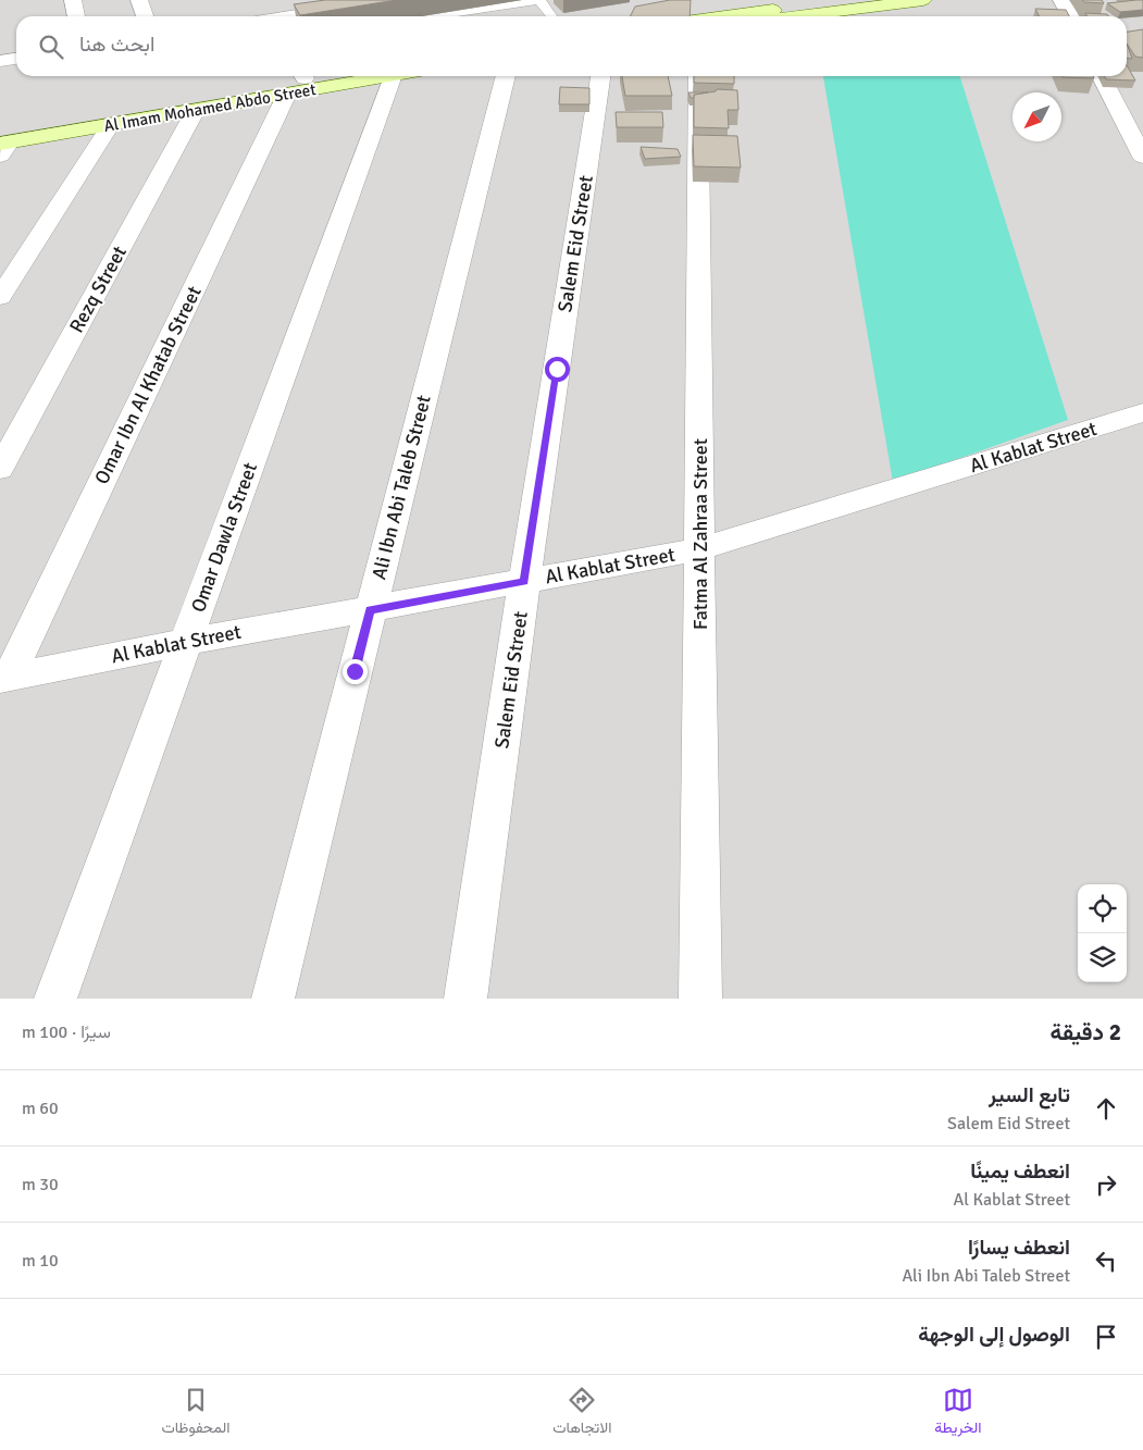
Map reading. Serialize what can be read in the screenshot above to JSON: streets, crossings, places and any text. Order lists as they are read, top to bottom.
{
  "streets": {
    "main road": ["Al Imam Mohamed Abdo Street"],
    "street": [
      "Salem Eid Street",
      "Rezq Street",
      "Omar Ibn Al Khatab Street",
      "Al Kablat Street",
      "Ali Ibn Abi Taleb Street",
      "Fatma Al Zahraa Street",
      "Omar Dawla Street"
    ]
  },
  "crossings": [
    ["Al Imam Mohamed Abdo Street", "Rezq Street"],
    ["Al Imam Mohamed Abdo Street", "Omar Ibn Al Khatab Street"],
    ["Salem Eid Street", "Al Kablat Street"],
    ["Omar Ibn Al Khatab Street", "Al Kablat Street"],
    ["Al Kablat Street", "Ali Ibn Abi Taleb Street"],
    ["Al Kablat Street", "Fatma Al Zahraa Street"],
    ["Al Kablat Street", "Omar Dawla Street"]
  ],
  "north": "bottom left",
  "page": {
    "search": "ابحث هنا",
    "heading": ["2 دقيقة", "سيرًا · 100 m"],
    "list": [
      ["تابع السير", "Salem Eid Street", "60 m"],
      ["انعطف يمينًا", "Al Kablat Street", "30 m"],
      ["انعطف يسارًا", "Ali Ibn Abi Taleb Street", "10 m"],
      "الوصول إلى الوجهة"
    ],
    "nav": ["الخريطة", "الاتجاهات", "المحفوظات"]
  }
}
